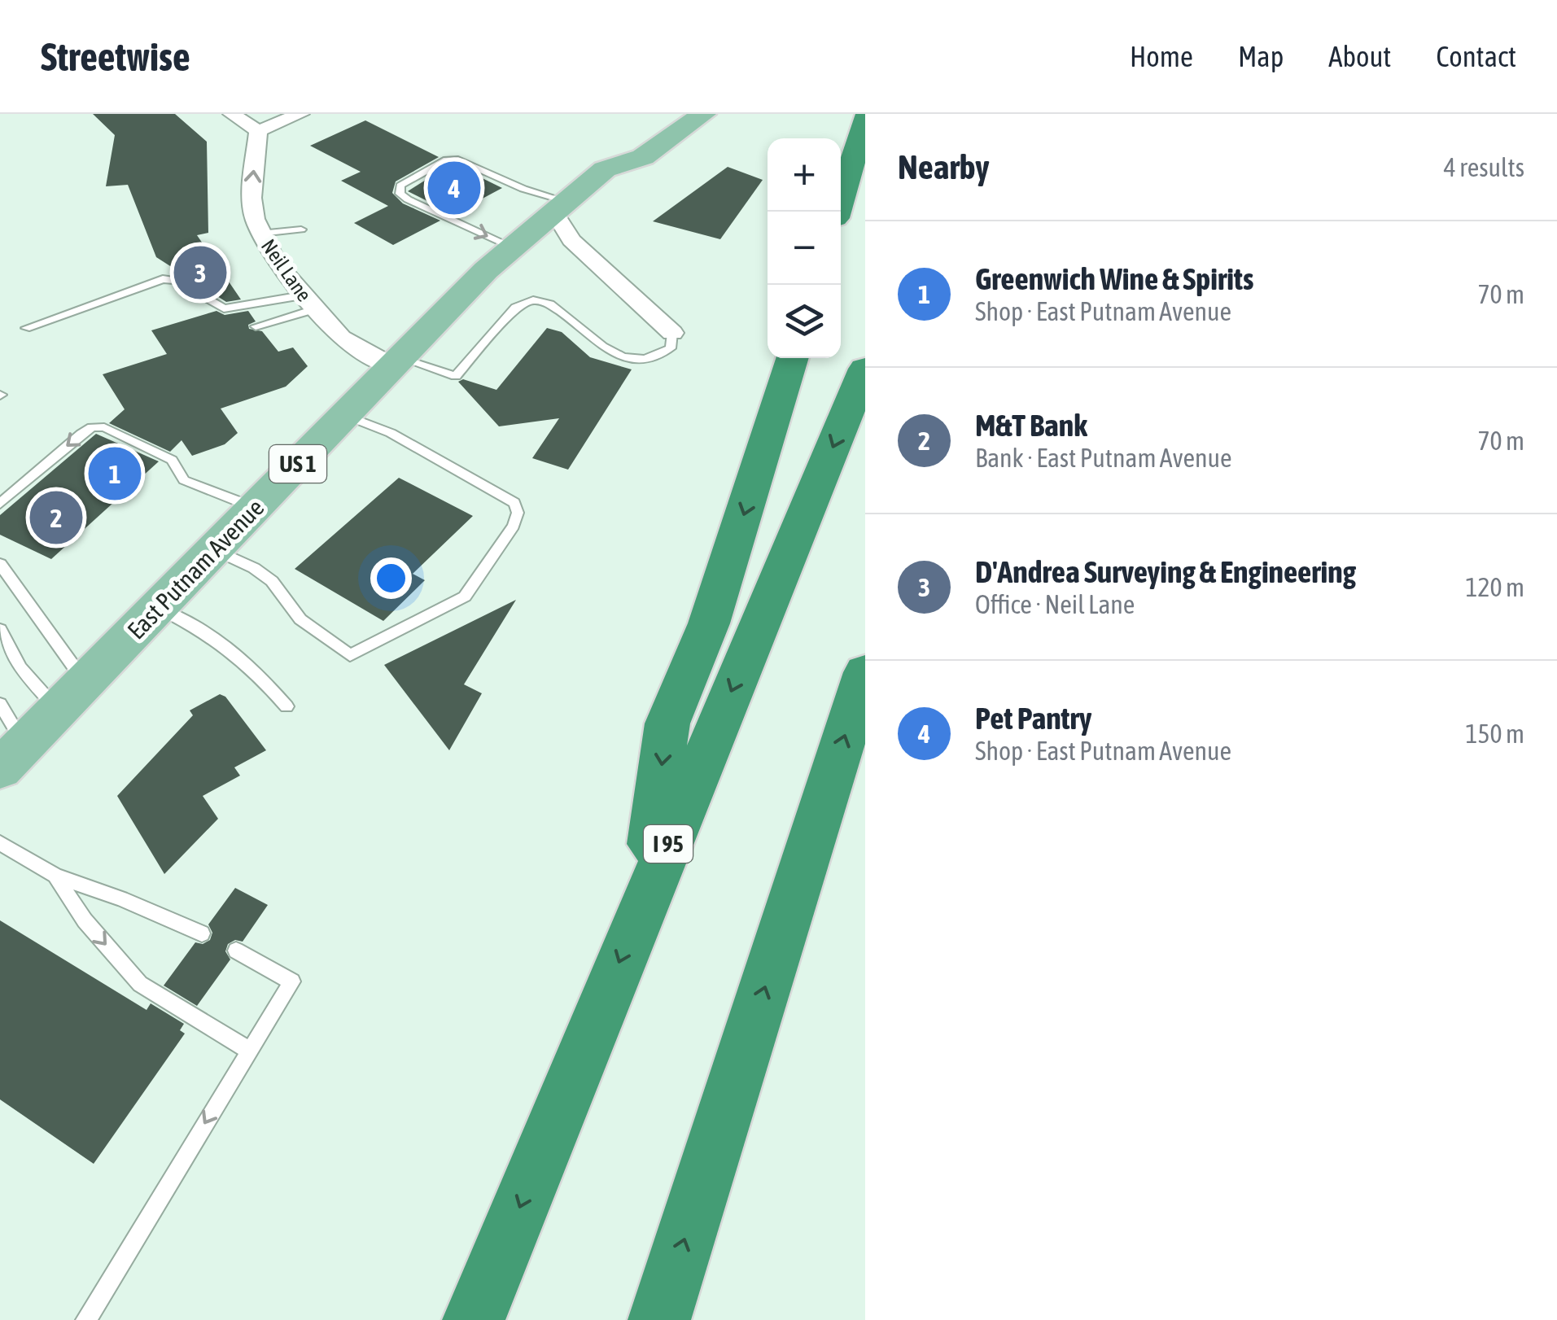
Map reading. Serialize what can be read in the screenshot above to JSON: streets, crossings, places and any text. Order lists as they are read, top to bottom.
{
  "streets": {
    "highway": ["I 95"],
    "main road": ["US 1", "East Putnam Avenue"],
    "street": ["Neil Lane"]
  },
  "crossings": [
    ["Neil Lane", "East Putnam Avenue"]
  ],
  "page": {
    "header": "Streetwise",
    "nav": [
      "Home",
      "Map",
      "About",
      "Contact"
    ],
    "heading": ["Nearby", "4 results"],
    "map_buttons": ["+", "−"],
    "pins": [
      "4",
      "3",
      "1",
      "2"
    ],
    "list": [
      {
        "mark": "1",
        "name": "Greenwich Wine & Spirits",
        "note": "Shop · East Putnam Avenue",
        "value": "70 m"
      },
      {
        "mark": "2",
        "name": "M&T Bank",
        "note": "Bank · East Putnam Avenue",
        "value": "70 m"
      },
      {
        "mark": "3",
        "name": "D'Andrea Surveying & Engineering",
        "note": "Office · Neil Lane",
        "value": "120 m"
      },
      {
        "mark": "4",
        "name": "Pet Pantry",
        "note": "Shop · East Putnam Avenue",
        "value": "150 m"
      }
    ]
  }
}
